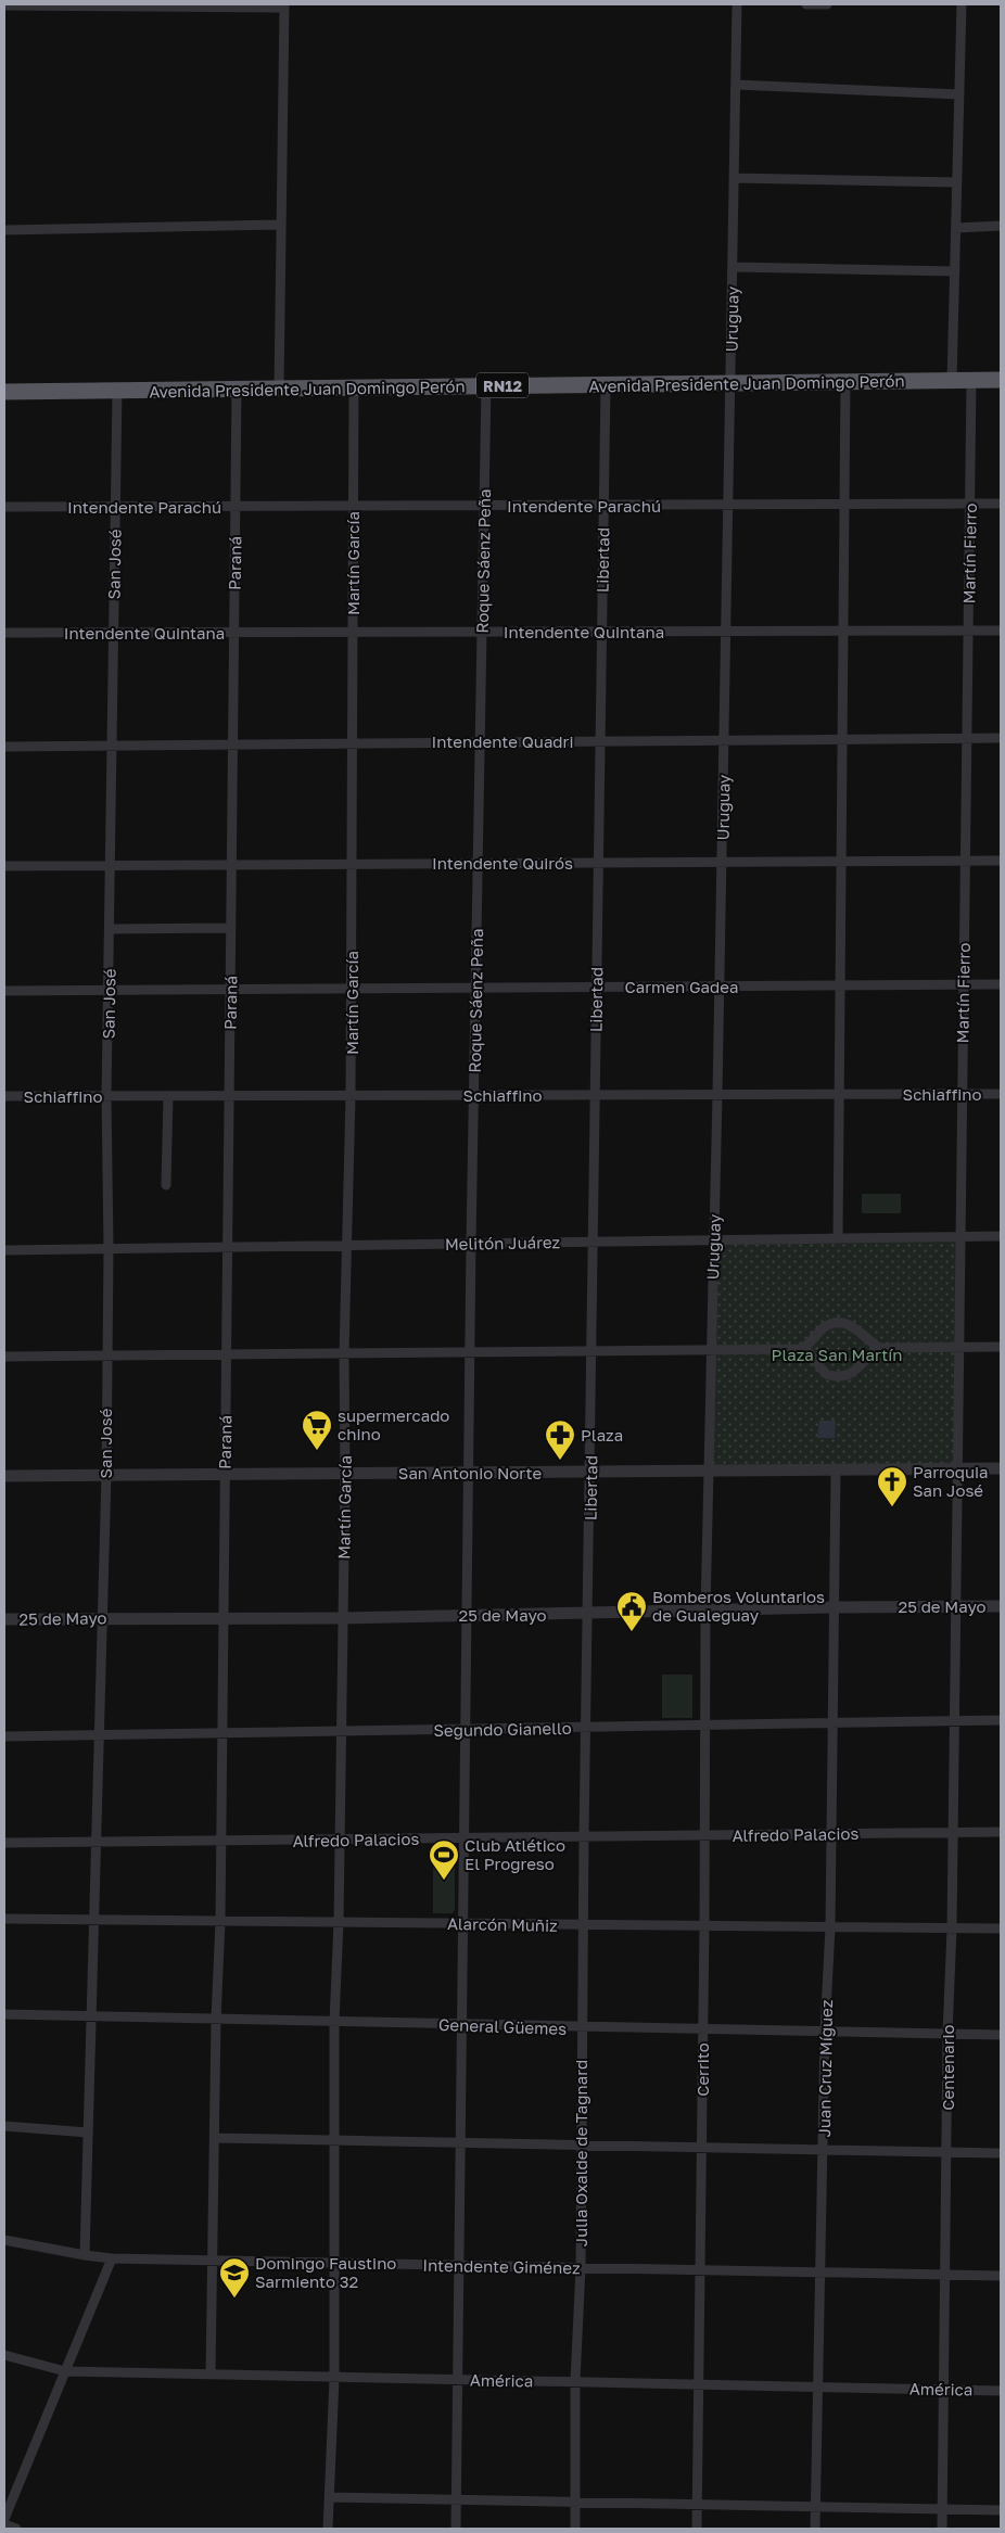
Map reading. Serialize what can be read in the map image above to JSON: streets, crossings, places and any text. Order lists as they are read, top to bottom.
{
  "streets": {
    "highway": ["Avenida Presidente Juan Domingo Perón", "RN12"],
    "street": [
      "Uruguay",
      "Intendente Parachú",
      "Martín Fierro",
      "Libertad",
      "Roque Sáenz Peña",
      "Paraná",
      "Martín García",
      "San José",
      "Intendente Quintana",
      "Intendente Quadri",
      "Intendente Quirós",
      "Carmen Gadea",
      "Schiaffino",
      "Melitón Juárez",
      "San Antonio Norte",
      "25 de Mayo",
      "Segundo Gianello",
      "Alfredo Palacios",
      "Alarcón Muñiz",
      "General Güemes",
      "Centenario",
      "Juan Cruz Míguez",
      "Cerrito",
      "Julia Oxalde de Tagnard",
      "Intendente Giménez",
      "América"
    ]
  },
  "crossings": [
    ["Uruguay", "Avenida Presidente Juan Domingo Perón"],
    ["Uruguay", "Intendente Parachú"],
    ["Uruguay", "Intendente Quintana"],
    ["Uruguay", "Intendente Quadri"],
    ["Uruguay", "Intendente Quirós"],
    ["Uruguay", "Carmen Gadea"],
    ["Uruguay", "Schiaffino"],
    ["Uruguay", "Melitón Juárez"],
    ["Uruguay", "San Antonio Norte"],
    ["Uruguay", "25 de Mayo"],
    ["Uruguay", "Cerrito"],
    ["Avenida Presidente Juan Domingo Perón", "Martín Fierro"],
    ["Avenida Presidente Juan Domingo Perón", "Libertad"],
    ["Avenida Presidente Juan Domingo Perón", "Roque Sáenz Peña"],
    ["Avenida Presidente Juan Domingo Perón", "Paraná"],
    ["Avenida Presidente Juan Domingo Perón", "Martín García"],
    ["Avenida Presidente Juan Domingo Perón", "San José"],
    ["Intendente Parachú", "Martín Fierro"],
    ["Intendente Parachú", "Libertad"],
    ["Intendente Parachú", "Roque Sáenz Peña"],
    ["Intendente Parachú", "Paraná"],
    ["Intendente Parachú", "Martín García"],
    ["Intendente Parachú", "San José"],
    ["Martín Fierro", "Intendente Quintana"],
    ["Martín Fierro", "Intendente Quadri"],
    ["Martín Fierro", "Intendente Quirós"],
    ["Martín Fierro", "Carmen Gadea"],
    ["Martín Fierro", "Schiaffino"],
    ["Martín Fierro", "Melitón Juárez"],
    ["Martín Fierro", "San Antonio Norte"],
    ["Martín Fierro", "25 de Mayo"],
    ["Martín Fierro", "Centenario"],
    ["Libertad", "Intendente Quintana"],
    ["Libertad", "Intendente Quadri"],
    ["Libertad", "Intendente Quirós"],
    ["Libertad", "Carmen Gadea"],
    ["Libertad", "Schiaffino"],
    ["Libertad", "Melitón Juárez"],
    ["Libertad", "San Antonio Norte"],
    ["Libertad", "25 de Mayo"],
    ["Libertad", "Julia Oxalde de Tagnard"],
    ["Roque Sáenz Peña", "Intendente Quintana"],
    ["Roque Sáenz Peña", "Intendente Quadri"],
    ["Roque Sáenz Peña", "Intendente Quirós"],
    ["Roque Sáenz Peña", "Carmen Gadea"],
    ["Roque Sáenz Peña", "Schiaffino"],
    ["Roque Sáenz Peña", "Melitón Juárez"],
    ["Roque Sáenz Peña", "San Antonio Norte"],
    ["Roque Sáenz Peña", "25 de Mayo"],
    ["Roque Sáenz Peña", "Segundo Gianello"],
    ["Roque Sáenz Peña", "Alfredo Palacios"],
    ["Roque Sáenz Peña", "Alarcón Muñiz"],
    ["Roque Sáenz Peña", "General Güemes"],
    ["Roque Sáenz Peña", "Intendente Giménez"],
    ["Roque Sáenz Peña", "América"],
    ["Paraná", "Intendente Quintana"],
    ["Paraná", "Intendente Quadri"],
    ["Paraná", "Intendente Quirós"],
    ["Paraná", "Carmen Gadea"],
    ["Paraná", "Schiaffino"],
    ["Paraná", "Melitón Juárez"],
    ["Paraná", "San Antonio Norte"],
    ["Paraná", "25 de Mayo"],
    ["Paraná", "Segundo Gianello"],
    ["Paraná", "Alfredo Palacios"],
    ["Paraná", "Alarcón Muñiz"],
    ["Paraná", "General Güemes"],
    ["Paraná", "Intendente Giménez"],
    ["Paraná", "América"],
    ["Martín García", "Intendente Quintana"],
    ["Martín García", "Intendente Quadri"],
    ["Martín García", "Intendente Quirós"],
    ["Martín García", "Carmen Gadea"],
    ["Martín García", "Schiaffino"],
    ["Martín García", "Melitón Juárez"],
    ["Martín García", "San Antonio Norte"],
    ["Martín García", "25 de Mayo"],
    ["Martín García", "Segundo Gianello"],
    ["Martín García", "Alfredo Palacios"],
    ["Martín García", "Alarcón Muñiz"],
    ["Martín García", "General Güemes"],
    ["Martín García", "Intendente Giménez"],
    ["Martín García", "América"],
    ["San José", "Intendente Quintana"],
    ["San José", "Intendente Quadri"],
    ["San José", "Intendente Quirós"],
    ["San José", "Carmen Gadea"],
    ["San José", "Schiaffino"],
    ["San José", "Melitón Juárez"],
    ["San José", "San Antonio Norte"],
    ["San José", "25 de Mayo"],
    ["San José", "Segundo Gianello"],
    ["San José", "Alfredo Palacios"],
    ["San José", "Alarcón Muñiz"],
    ["San José", "General Güemes"],
    ["San José", "Intendente Giménez"],
    ["San Antonio Norte", "Juan Cruz Míguez"],
    ["25 de Mayo", "Centenario"],
    ["25 de Mayo", "Juan Cruz Míguez"],
    ["25 de Mayo", "Cerrito"],
    ["25 de Mayo", "Julia Oxalde de Tagnard"],
    ["Segundo Gianello", "Centenario"],
    ["Segundo Gianello", "Juan Cruz Míguez"],
    ["Segundo Gianello", "Cerrito"],
    ["Segundo Gianello", "Julia Oxalde de Tagnard"],
    ["Alfredo Palacios", "Centenario"],
    ["Alfredo Palacios", "Juan Cruz Míguez"],
    ["Alfredo Palacios", "Cerrito"],
    ["Alfredo Palacios", "Julia Oxalde de Tagnard"],
    ["Alarcón Muñiz", "Centenario"],
    ["Alarcón Muñiz", "Juan Cruz Míguez"],
    ["Alarcón Muñiz", "Cerrito"],
    ["Alarcón Muñiz", "Julia Oxalde de Tagnard"],
    ["General Güemes", "Centenario"],
    ["General Güemes", "Juan Cruz Míguez"],
    ["General Güemes", "Cerrito"],
    ["General Güemes", "Julia Oxalde de Tagnard"],
    ["Centenario", "Intendente Giménez"],
    ["Centenario", "América"],
    ["Juan Cruz Míguez", "Intendente Giménez"],
    ["Juan Cruz Míguez", "América"],
    ["Cerrito", "Intendente Giménez"],
    ["Cerrito", "América"],
    ["Julia Oxalde de Tagnard", "Intendente Giménez"],
    ["Julia Oxalde de Tagnard", "América"]
  ],
  "parks": ["Plaza San Martín"],
  "places": {
    "supermarket": ["supermercado chino"],
    "pharmacy": ["Plaza"],
    "church": ["Parroquia San José"],
    "public building": ["Bomberos Voluntarios de Gualeguay"],
    "sports": ["Club Atlético El Progreso"],
    "school or university": ["Domingo Faustino Sarmiento 32"]
  }
}
